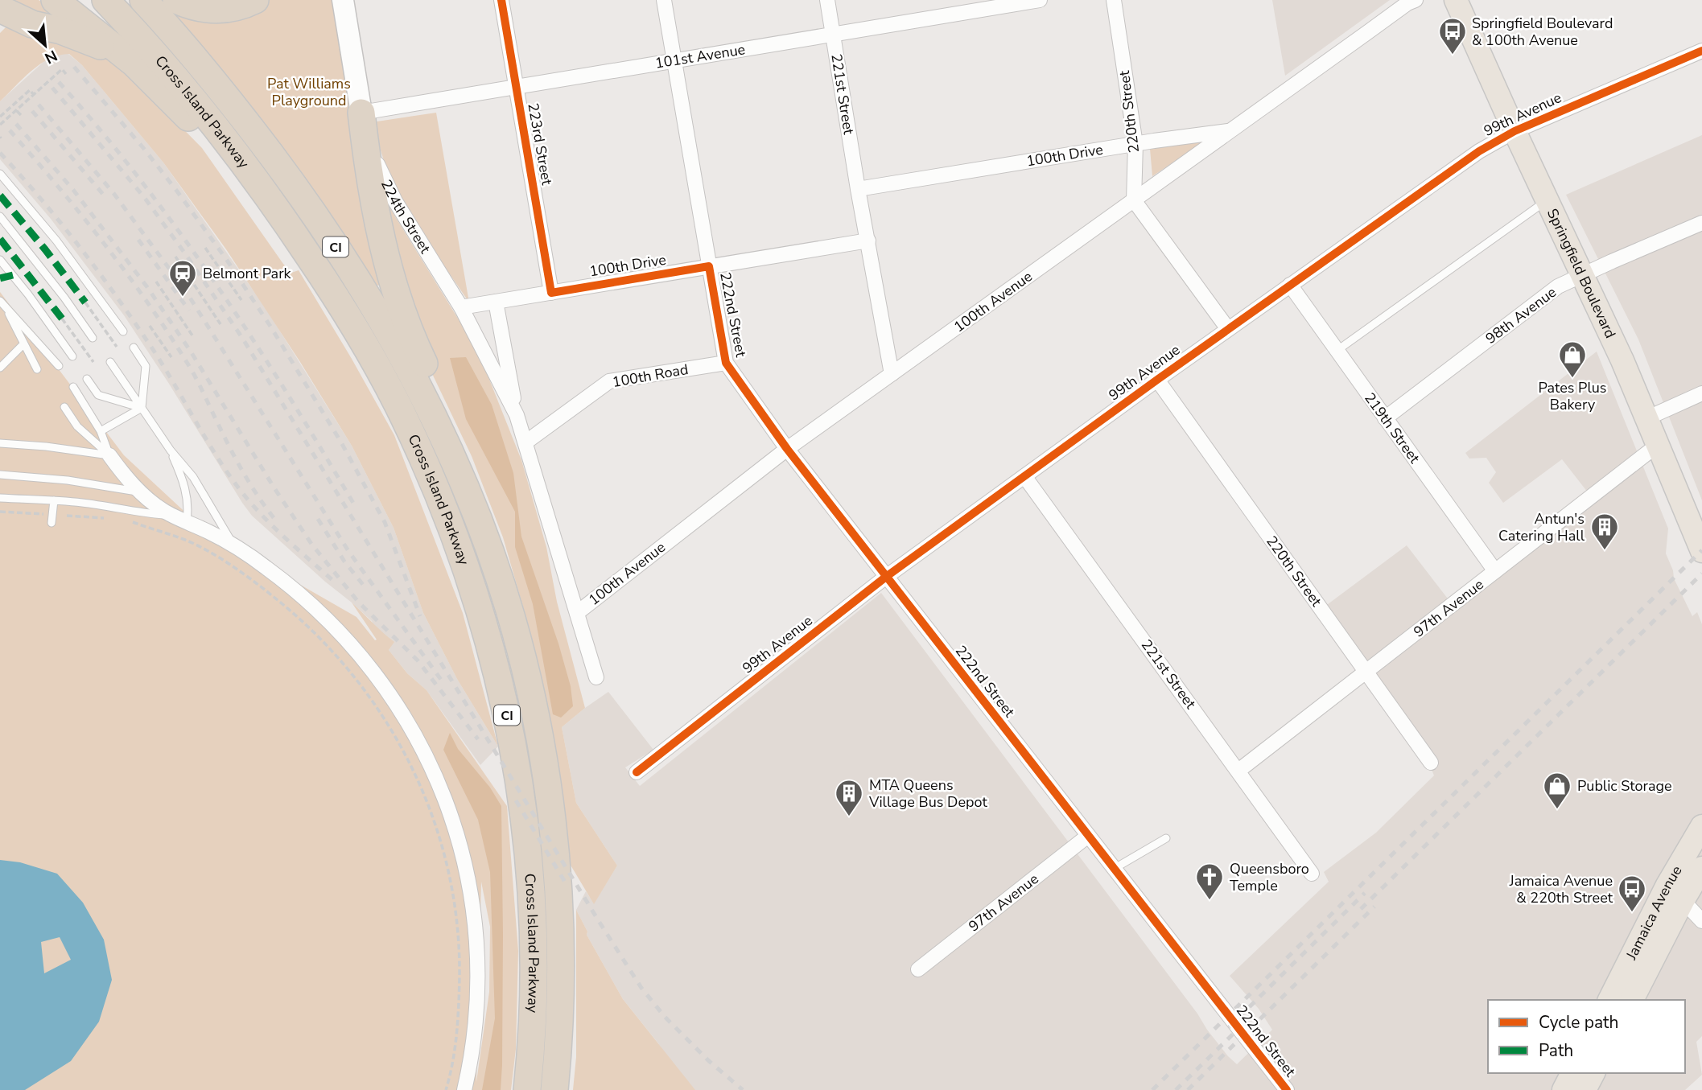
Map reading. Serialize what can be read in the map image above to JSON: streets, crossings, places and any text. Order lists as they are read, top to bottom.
{
  "streets": {
    "highway": ["Cross Island Parkway", "CI"],
    "main road": ["Springfield Boulevard", "Jamaica Avenue"],
    "street": [
      "101st Avenue",
      "221st Street",
      "220th Street",
      "99th Avenue",
      "223rd Street",
      "100th Drive",
      "224th Street",
      "100th Avenue",
      "222nd Street",
      "98th Avenue",
      "100th Road",
      "219th Street",
      "97th Avenue"
    ]
  },
  "crossings": [
    ["101st Avenue", "221st Street"],
    ["101st Avenue", "223rd Street"],
    ["101st Avenue", "224th Street"],
    ["101st Avenue", "222nd Street"],
    ["221st Street", "99th Avenue"],
    ["221st Street", "100th Drive"],
    ["221st Street", "97th Avenue"],
    ["220th Street", "99th Avenue"],
    ["220th Street", "100th Drive"],
    ["220th Street", "100th Avenue"],
    ["220th Street", "97th Avenue"],
    ["99th Avenue", "Springfield Boulevard"],
    ["99th Avenue", "222nd Street"],
    ["99th Avenue", "219th Street"],
    ["223rd Street", "100th Drive"],
    ["100th Drive", "224th Street"],
    ["100th Drive", "100th Avenue"],
    ["100th Drive", "222nd Street"],
    ["224th Street", "100th Avenue"],
    ["224th Street", "100th Road"],
    ["Springfield Boulevard", "98th Avenue"],
    ["Springfield Boulevard", "97th Avenue"],
    ["100th Avenue", "222nd Street"],
    ["222nd Street", "100th Road"],
    ["222nd Street", "97th Avenue"],
    ["98th Avenue", "219th Street"],
    ["219th Street", "97th Avenue"]
  ],
  "parks": ["Pat Williams Playground"],
  "places": {
    "bus stop": ["Springfield Boulevard & 100th Avenue", "Jamaica Avenue & 220th Street"],
    "station": ["Belmont Park"],
    "shop": ["Pates Plus Bakery", "Public Storage"],
    "building": ["Antun's Catering Hall", "MTA Queens Village Bus Depot"],
    "church": ["Queensboro Temple"]
  },
  "legend": ["Cycle path", "Path"],
  "north": "bottom right"
}
